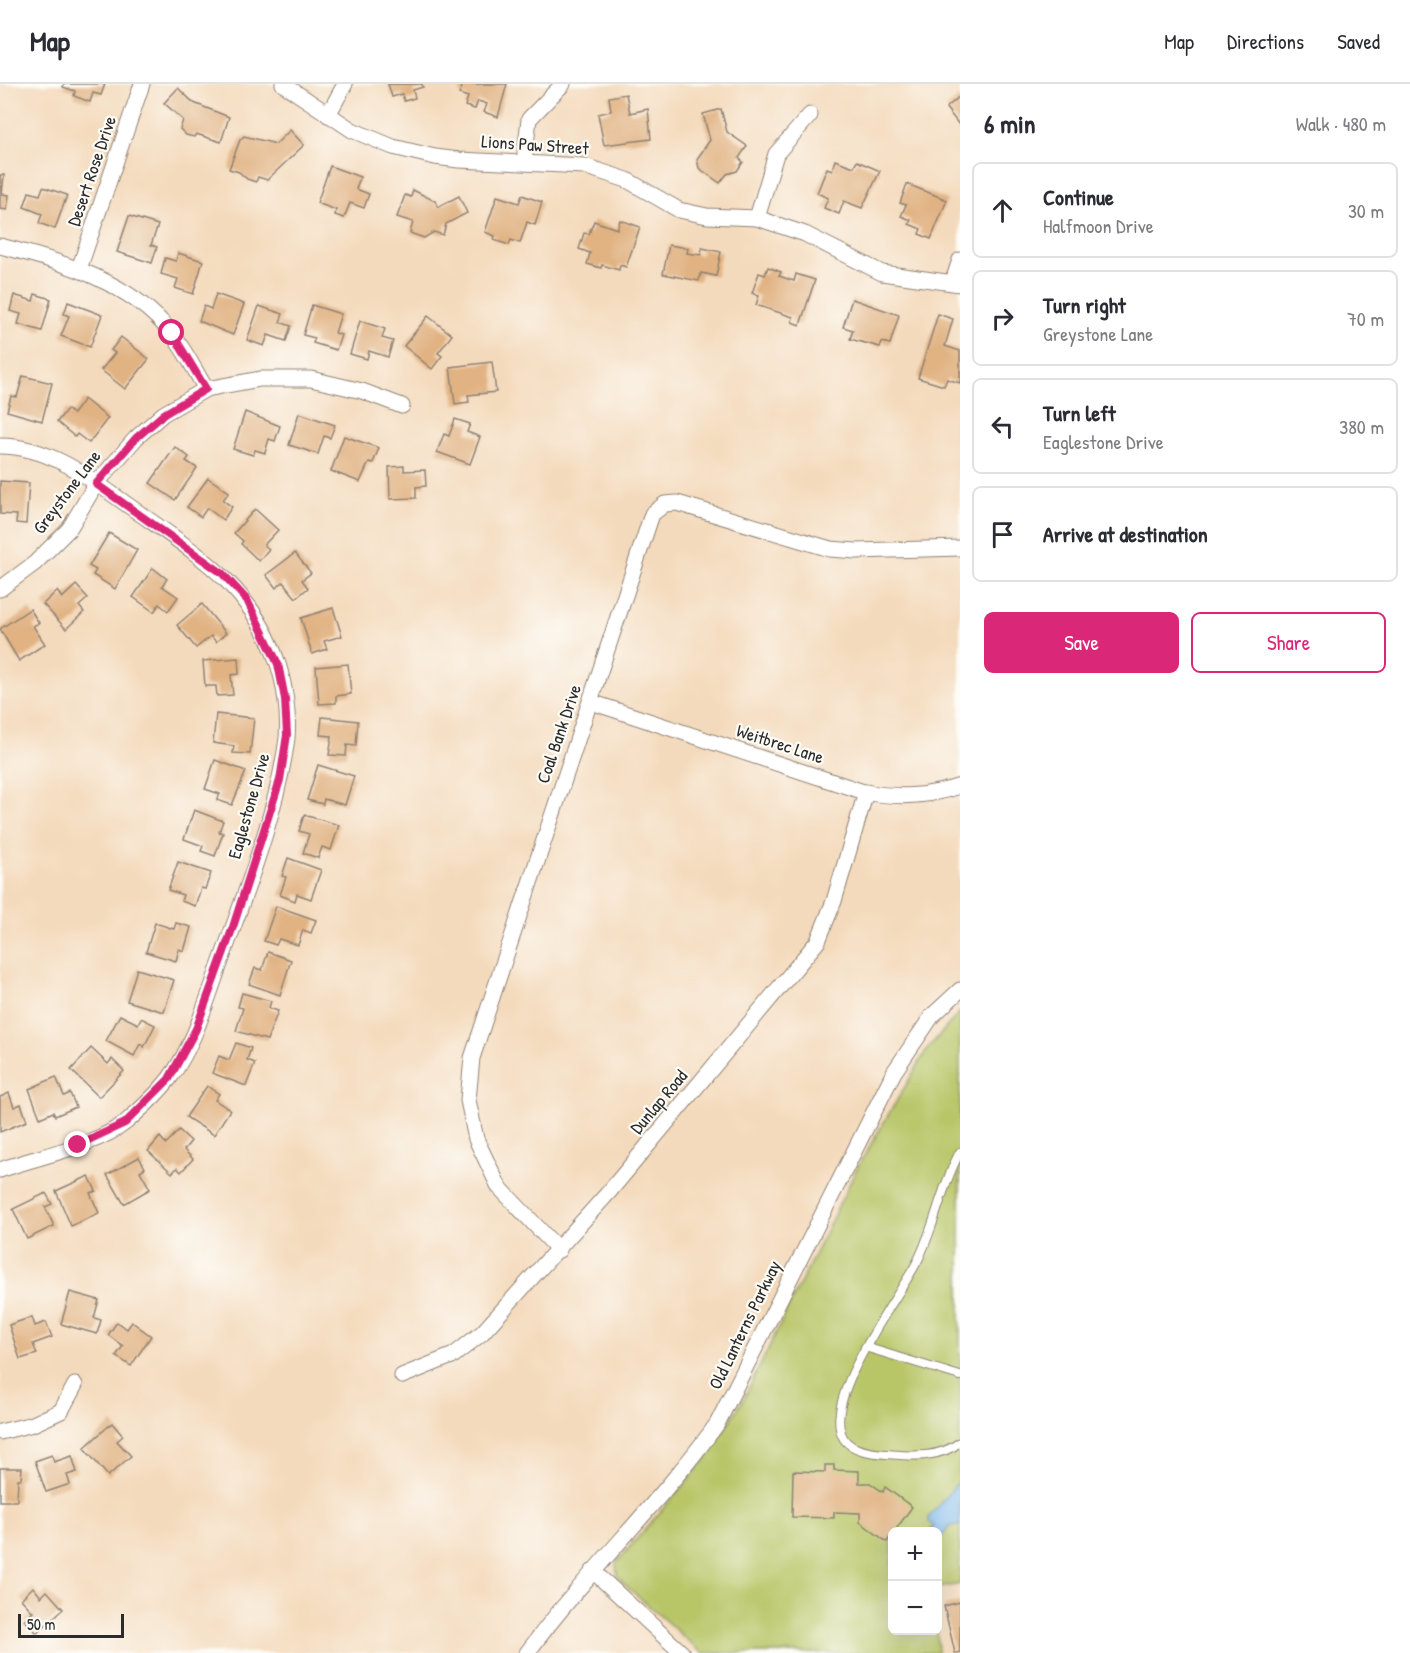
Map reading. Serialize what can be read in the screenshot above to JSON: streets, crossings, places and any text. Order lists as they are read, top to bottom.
{
  "streets": {
    "street": [
      "Lions Paw Street",
      "Desert Rose Drive",
      "Greystone Lane",
      "Coal Bank Drive",
      "Weitbrec Lane",
      "Eaglestone Drive",
      "Dunlap Road",
      "Old Lanterns Parkway"
    ]
  },
  "crossings": [
    ["Greystone Lane", "Eaglestone Drive"],
    ["Coal Bank Drive", "Weitbrec Lane"],
    ["Coal Bank Drive", "Dunlap Road"],
    ["Weitbrec Lane", "Dunlap Road"]
  ],
  "scale_bar": "50 m",
  "page": {
    "header": "Map",
    "nav": ["Map", "Directions", "Saved"],
    "heading": ["6 min", "Walk · 480 m"],
    "list": [
      ["Continue", "Halfmoon Drive", "30 m"],
      ["Turn right", "Greystone Lane", "70 m"],
      ["Turn left", "Eaglestone Drive", "380 m"],
      "Arrive at destination"
    ],
    "buttons": ["Save", "Share"],
    "map_buttons": ["+", "−"],
    "scale": "50 m"
  }
}
